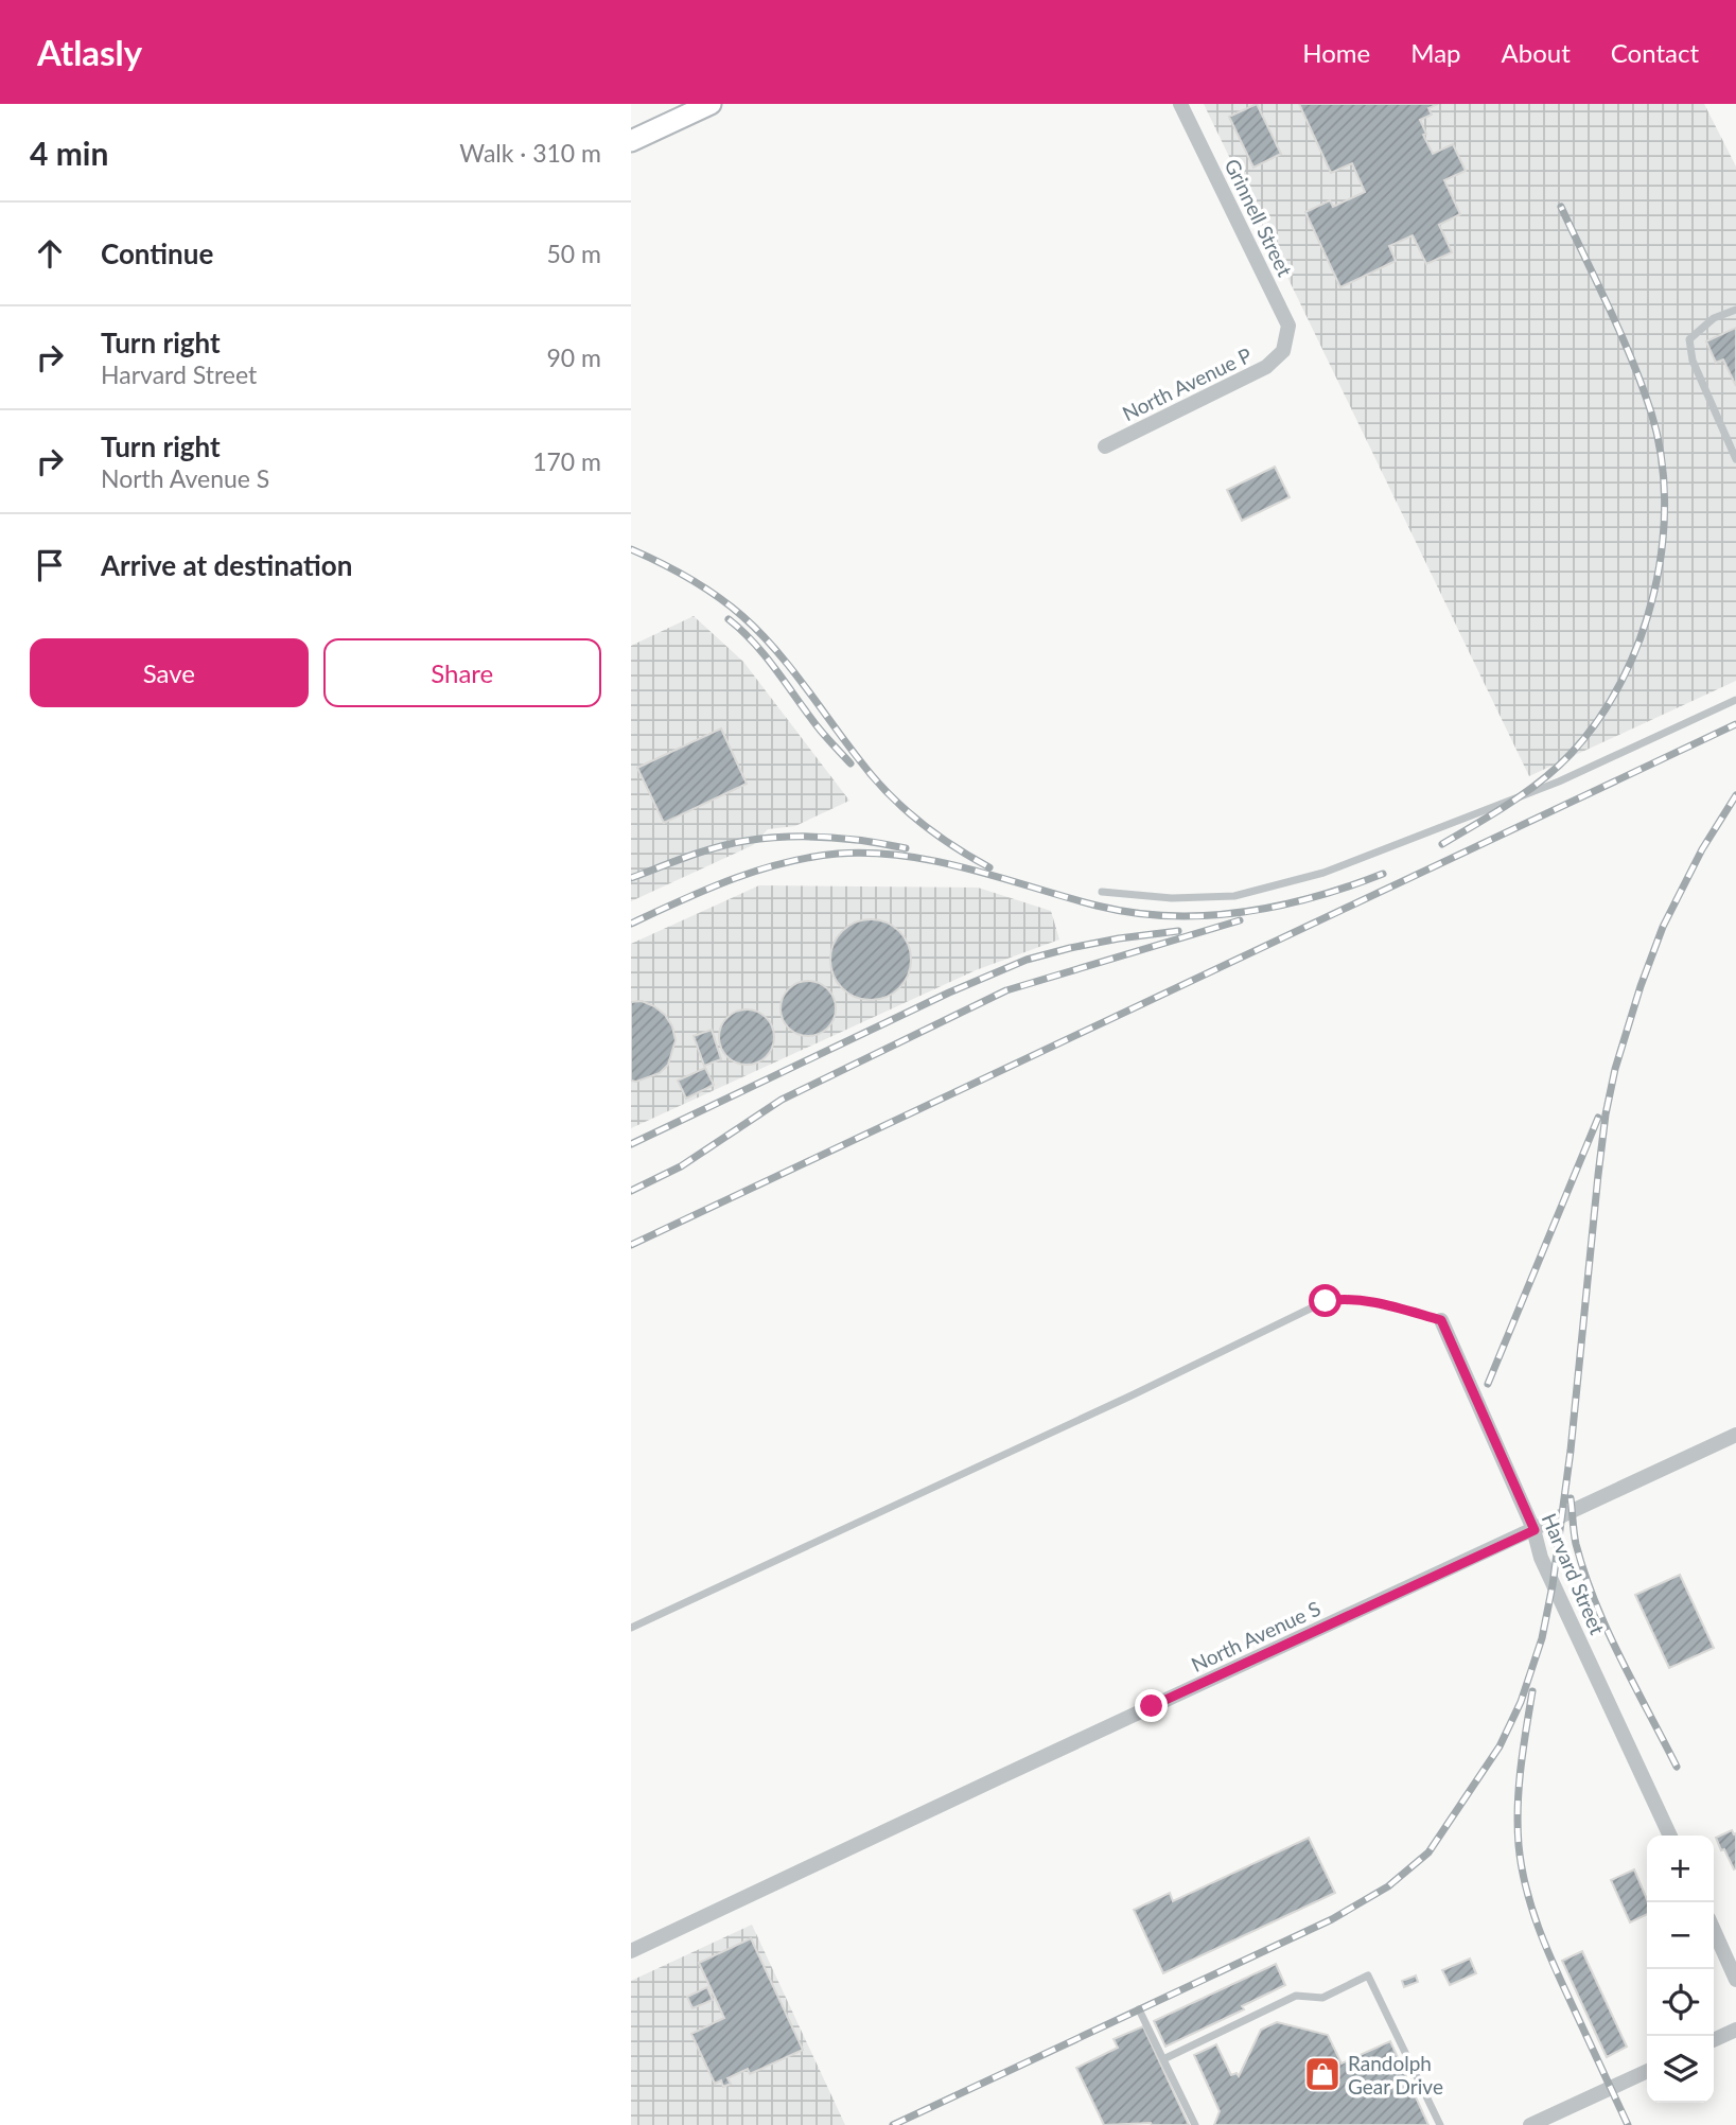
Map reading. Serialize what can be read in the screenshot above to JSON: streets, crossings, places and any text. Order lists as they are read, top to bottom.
{
  "streets": {
    "street": [
      "Grinnell Street",
      "North Avenue P",
      "Harvard Street",
      "North Avenue S"
    ]
  },
  "crossings": [
    ["Grinnell Street", "North Avenue P"],
    ["Harvard Street", "North Avenue S"]
  ],
  "places": {
    "shop": ["Randolph Gear Drive"]
  },
  "page": {
    "header": "Atlasly",
    "nav": [
      "Home",
      "Map",
      "About",
      "Contact"
    ],
    "heading": ["4 min", "Walk · 310 m"],
    "list": [
      ["Continue", "50 m"],
      ["Turn right", "Harvard Street", "90 m"],
      ["Turn right", "North Avenue S", "170 m"],
      "Arrive at destination"
    ],
    "buttons": ["Save", "Share"],
    "map_buttons": ["+", "−"]
  }
}
